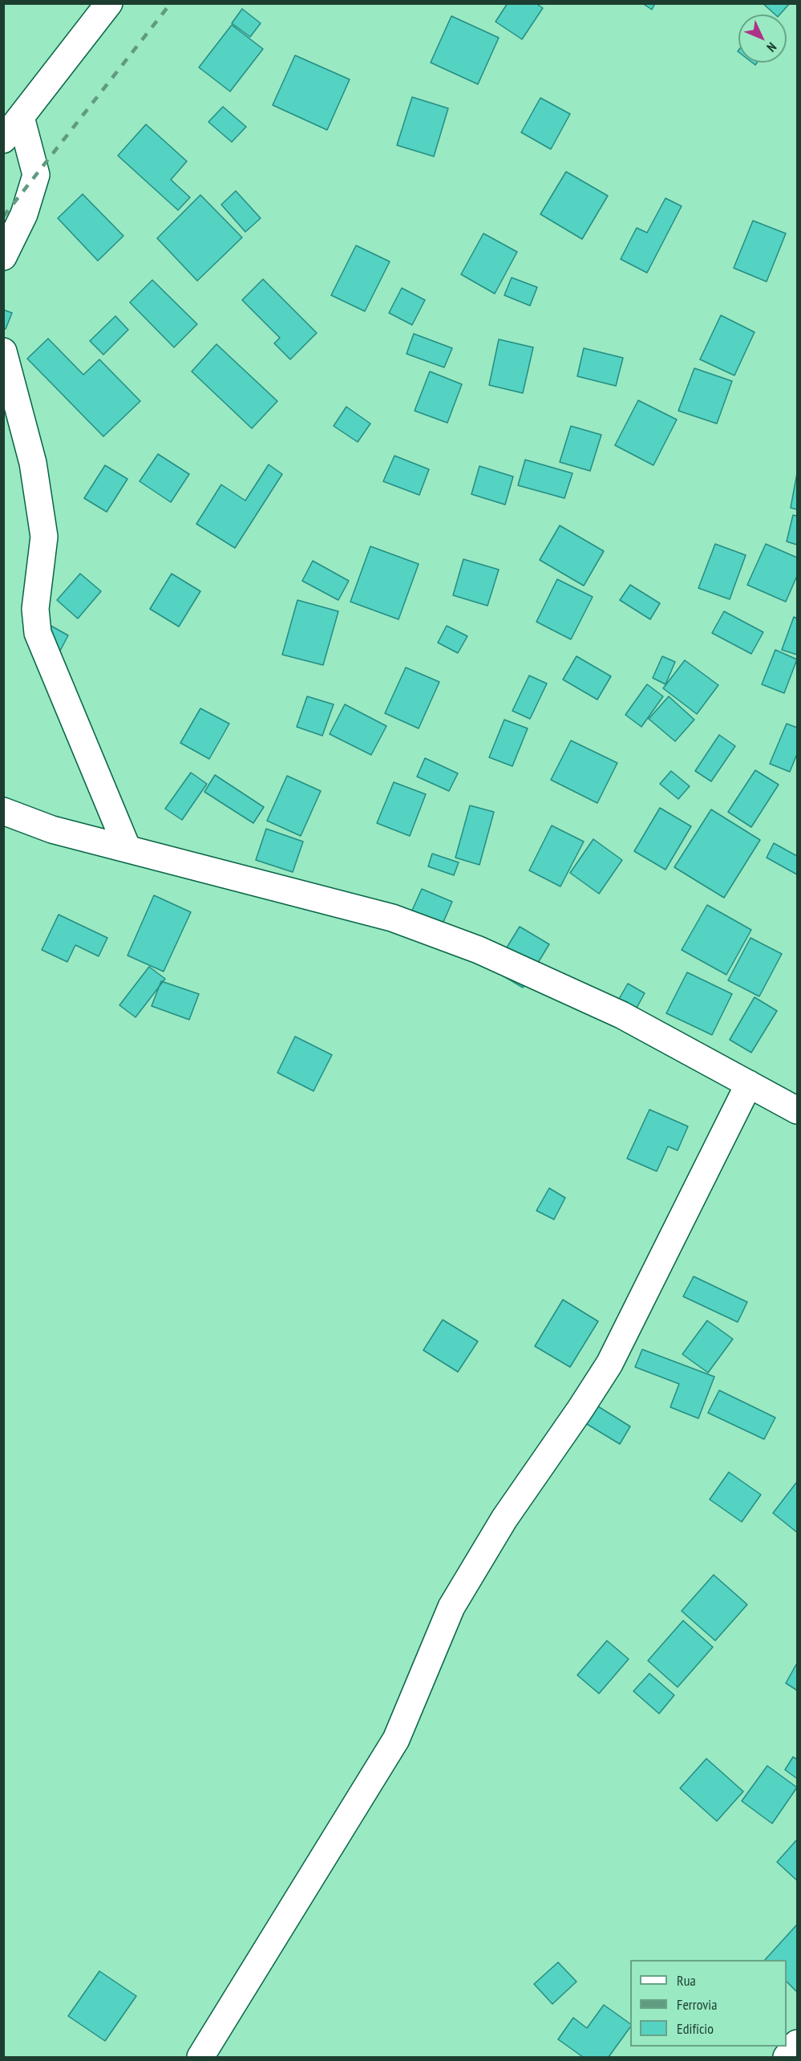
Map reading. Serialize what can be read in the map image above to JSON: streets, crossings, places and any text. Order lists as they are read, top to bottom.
{
  "legend": ["Rua", "Ferrovia", "Edifício"],
  "north": "bottom right"
}
